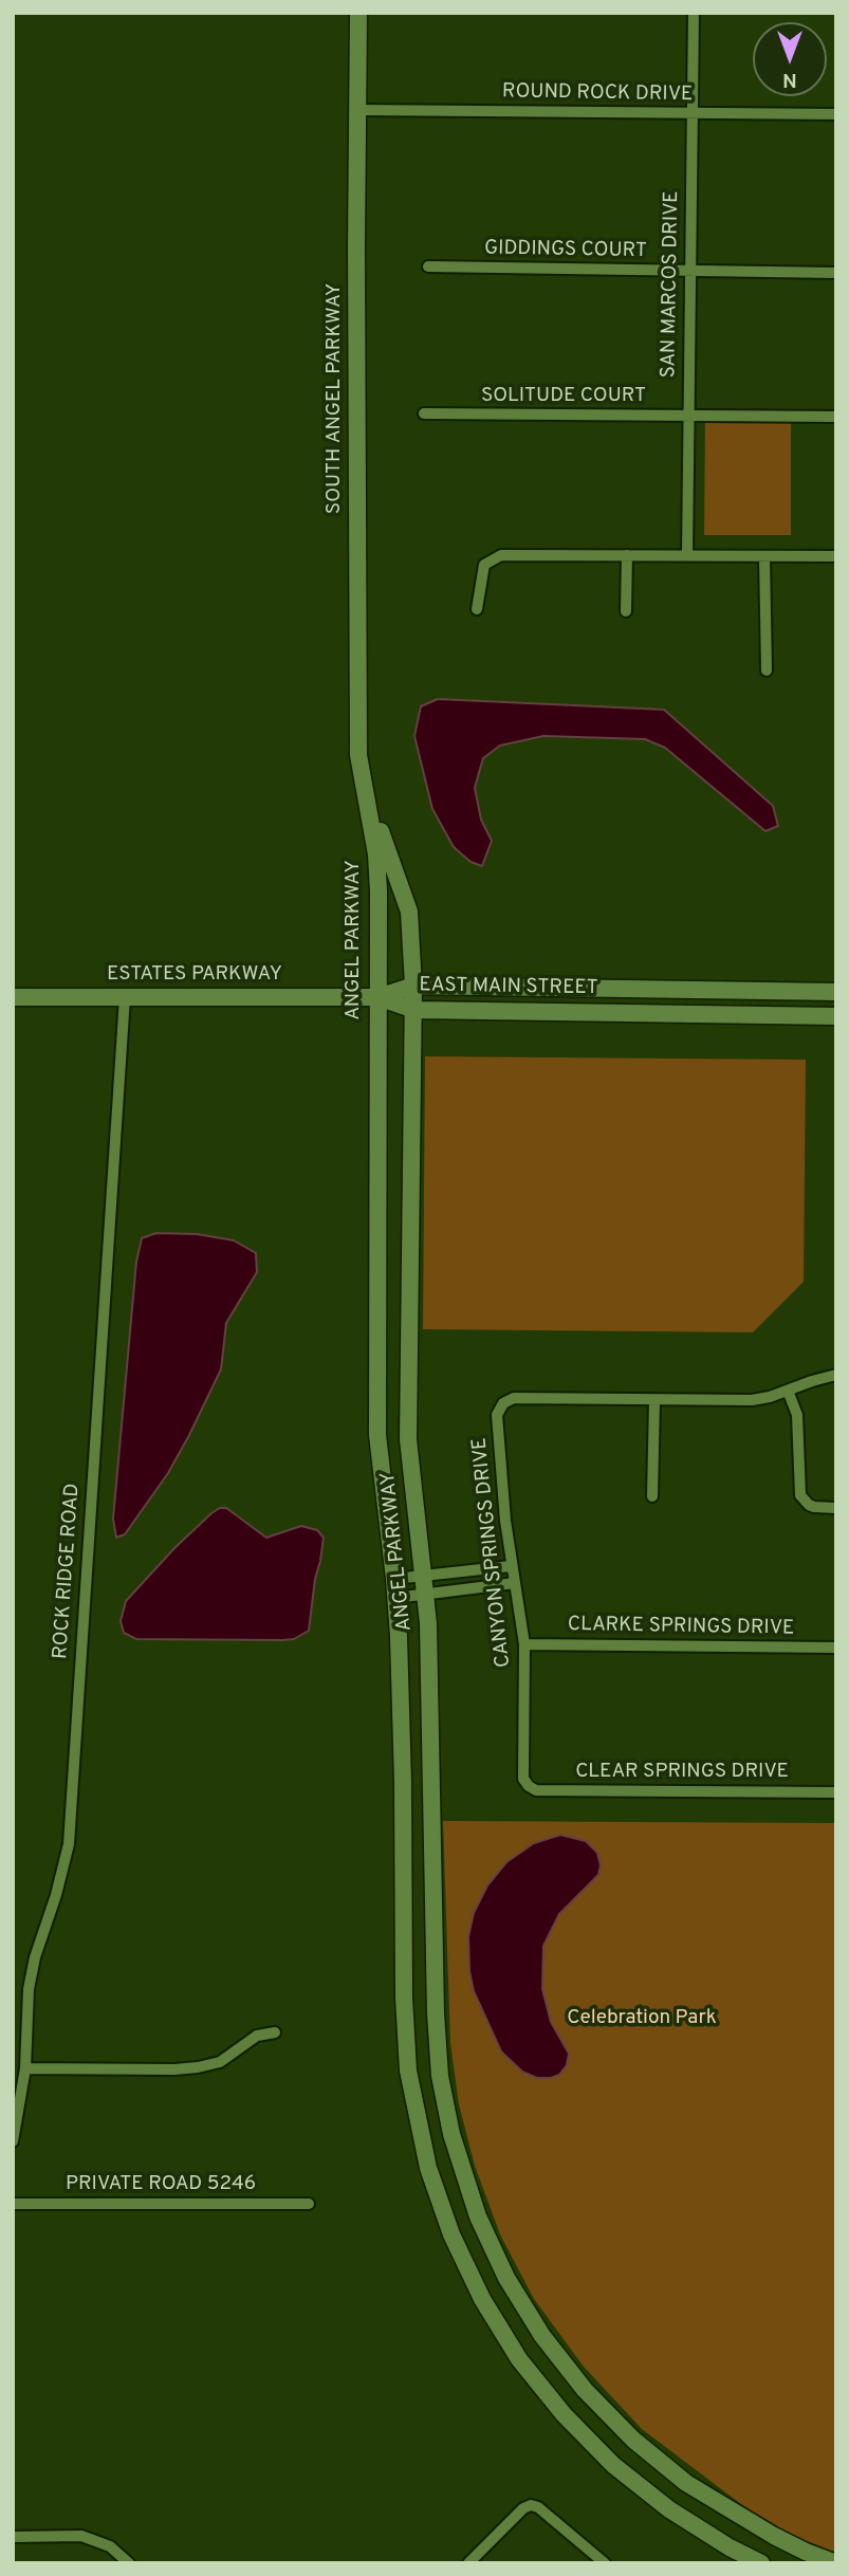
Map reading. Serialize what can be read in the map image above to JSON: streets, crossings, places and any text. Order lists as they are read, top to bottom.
{
  "streets": {
    "main road": [
      "SOUTH ANGEL PARKWAY",
      "ANGEL PARKWAY",
      "ESTATES PARKWAY",
      "EAST MAIN STREET"
    ],
    "street": [
      "ROUND ROCK DRIVE",
      "GIDDINGS COURT",
      "SAN MARCOS DRIVE",
      "SOLITUDE COURT",
      "CANYON SPRINGS DRIVE",
      "ROCK RIDGE ROAD",
      "CLARKE SPRINGS DRIVE",
      "CLEAR SPRINGS DRIVE",
      "PRIVATE ROAD 5246"
    ]
  },
  "crossings": [
    ["ROUND ROCK DRIVE", "SAN MARCOS DRIVE"],
    ["ROUND ROCK DRIVE", "SOUTH ANGEL PARKWAY"],
    ["GIDDINGS COURT", "SAN MARCOS DRIVE"],
    ["SAN MARCOS DRIVE", "SOLITUDE COURT"],
    ["SOUTH ANGEL PARKWAY", "ANGEL PARKWAY"],
    ["ANGEL PARKWAY", "ESTATES PARKWAY"],
    ["ANGEL PARKWAY", "EAST MAIN STREET"],
    ["ESTATES PARKWAY", "EAST MAIN STREET"],
    ["ESTATES PARKWAY", "ROCK RIDGE ROAD"],
    ["CANYON SPRINGS DRIVE", "CLARKE SPRINGS DRIVE"],
    ["CANYON SPRINGS DRIVE", "CLEAR SPRINGS DRIVE"]
  ],
  "parks": ["Celebration Park"],
  "north": "bottom"
}
